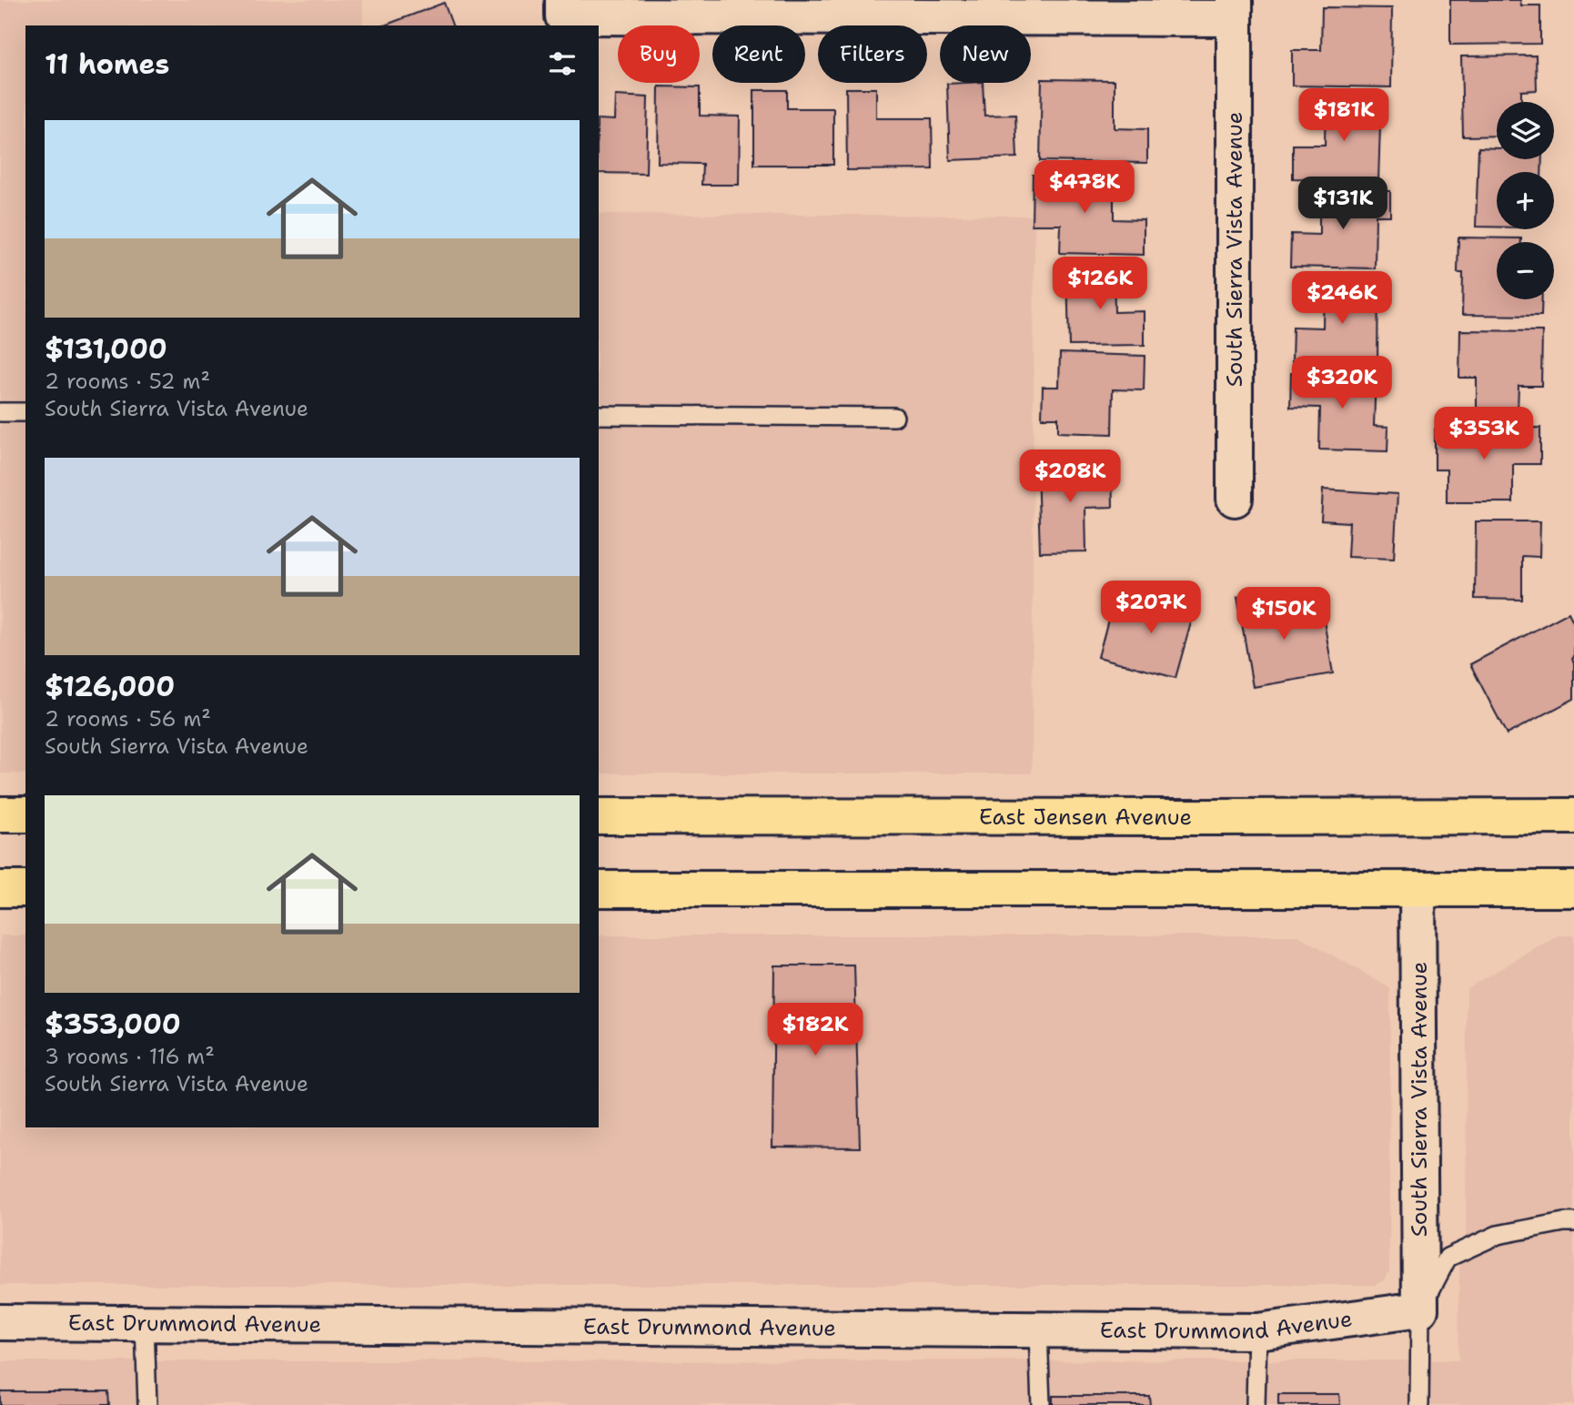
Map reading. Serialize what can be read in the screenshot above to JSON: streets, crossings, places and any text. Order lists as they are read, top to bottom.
{
  "streets": {
    "main road": ["East Jensen Avenue"],
    "street": ["South Sierra Vista Avenue", "East Drummond Avenue"]
  },
  "crossings": [
    ["South Sierra Vista Avenue", "East Drummond Avenue"]
  ],
  "page": {
    "chip": [
      "Buy",
      "Rent",
      "Filters",
      "New"
    ],
    "heading": "11 homes",
    "price": [
      "$181K",
      "$478K",
      "$131K",
      "$126K",
      "$246K",
      "$320K",
      "$353K",
      "$208K",
      "$207K",
      "$150K",
      "$182K"
    ],
    "map_buttons": ["+", "−"],
    "list": [
      {
        "name": "$131,000",
        "note": "2 rooms · 52 m² · South Sierra Vista Avenue"
      },
      {
        "name": "$126,000",
        "note": "2 rooms · 56 m² · South Sierra Vista Avenue"
      },
      {
        "name": "$353,000",
        "note": "3 rooms · 116 m² · South Sierra Vista Avenue"
      }
    ]
  }
}
